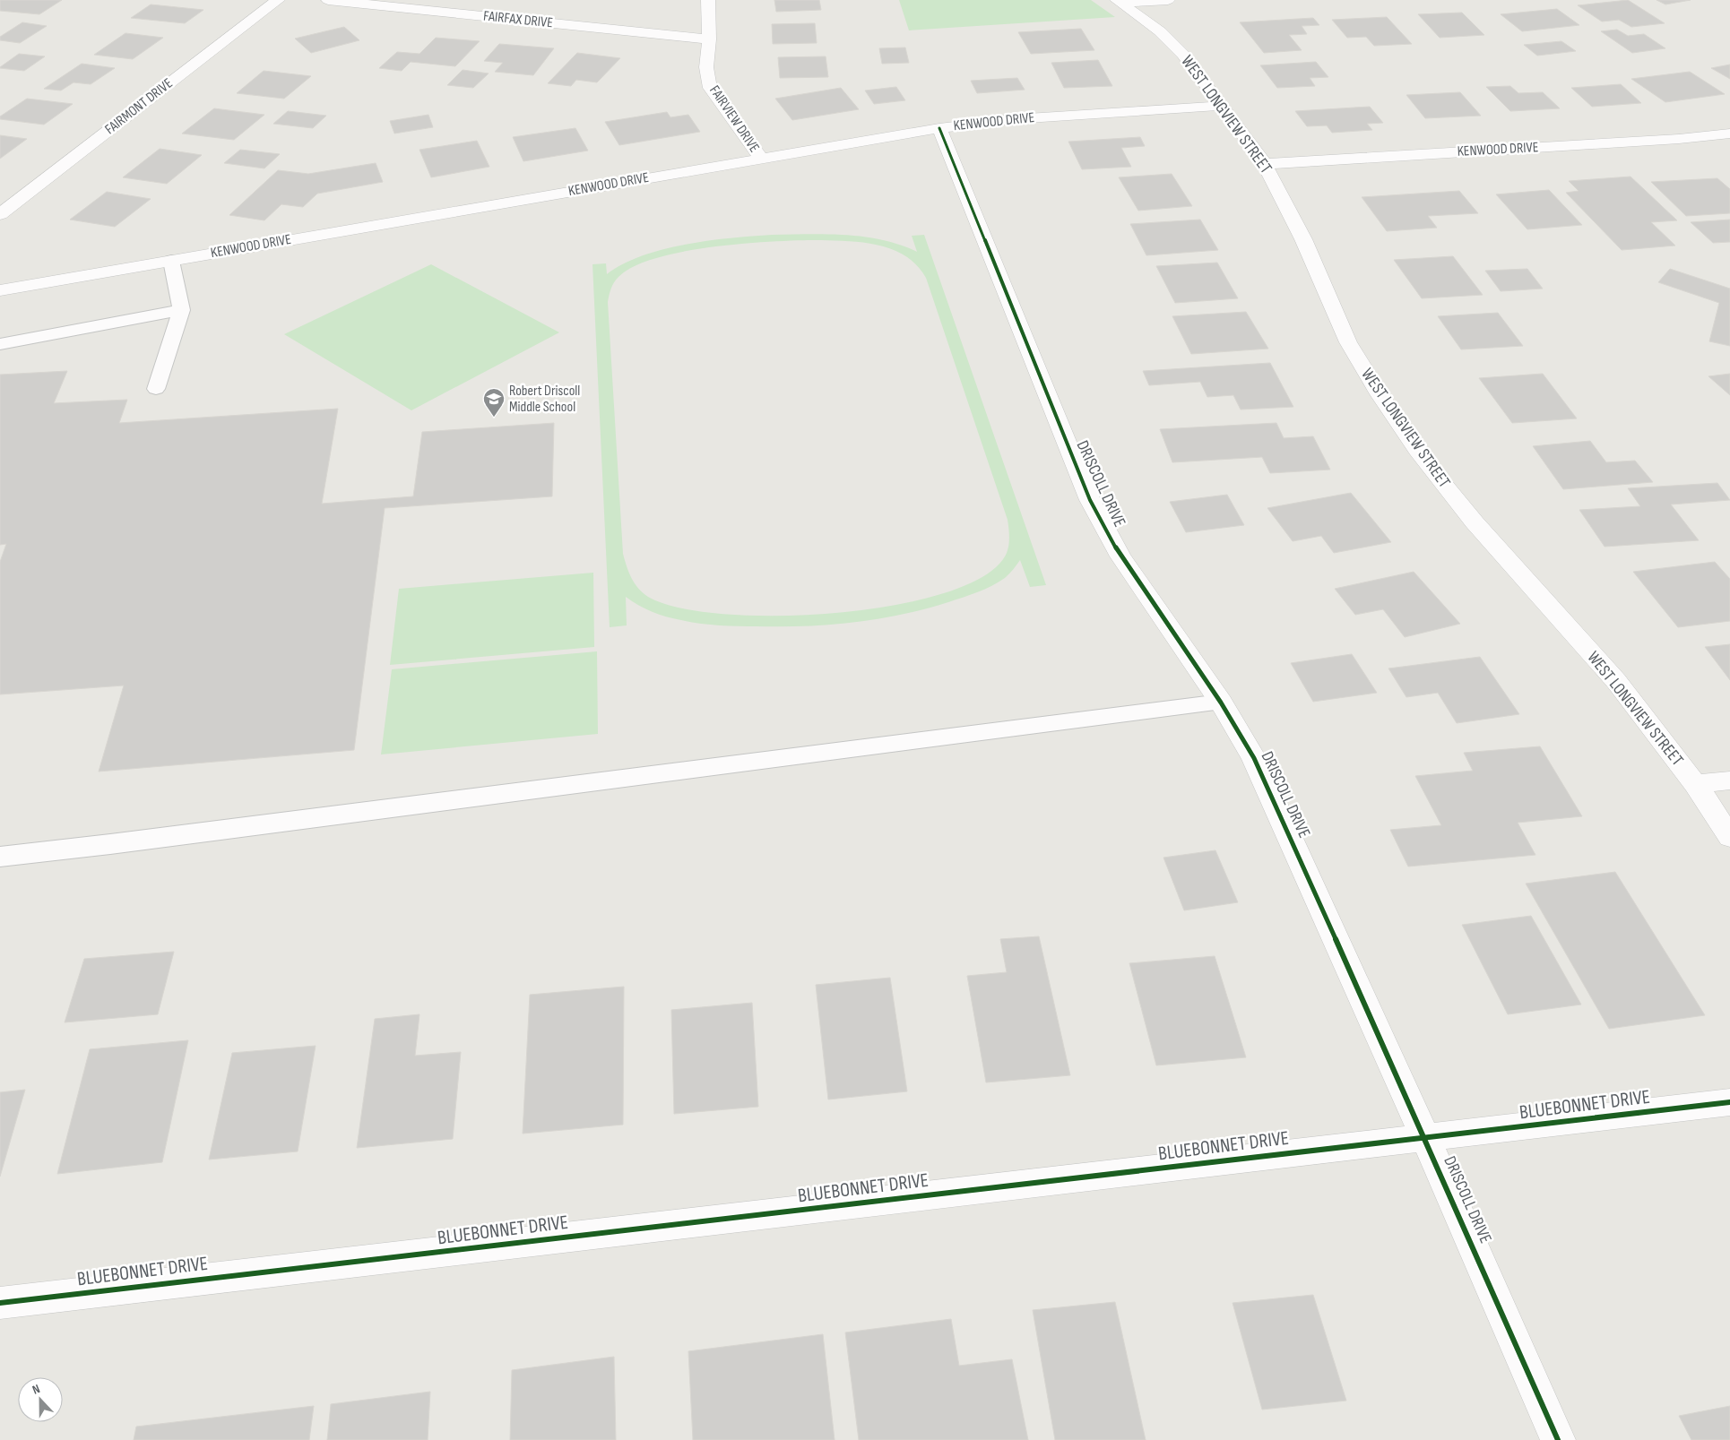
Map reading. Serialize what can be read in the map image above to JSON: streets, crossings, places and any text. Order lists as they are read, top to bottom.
{
  "streets": {
    "street": [
      "FAIRFAX DRIVE",
      "FAIRMONT DRIVE",
      "WEST LONGVIEW STREET",
      "FAIRVIEW DRIVE",
      "KENWOOD DRIVE",
      "DRISCOLL DRIVE",
      "BLUEBONNET DRIVE"
    ]
  },
  "crossings": [
    ["FAIRFAX DRIVE", "FAIRVIEW DRIVE"],
    ["WEST LONGVIEW STREET", "KENWOOD DRIVE"],
    ["FAIRVIEW DRIVE", "KENWOOD DRIVE"],
    ["KENWOOD DRIVE", "DRISCOLL DRIVE"],
    ["DRISCOLL DRIVE", "BLUEBONNET DRIVE"]
  ],
  "places": {
    "school or university": ["Robert Driscoll Middle School"]
  },
  "north": "top"
}
